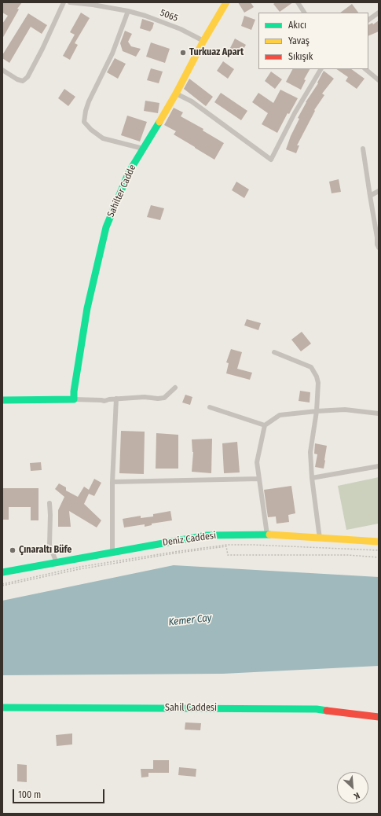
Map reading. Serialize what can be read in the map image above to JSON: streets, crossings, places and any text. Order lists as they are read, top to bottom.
{
  "streets": {
    "street": [
      "5065",
      "Sahilter Cadde",
      "Deniz Caddesi",
      "Sahil Caddesi"
    ]
  },
  "crossings": [
    ["5065", "Sahilter Cadde"]
  ],
  "water": ["Kemer Cay"],
  "places": ["Turkuaz Apart", "Çınaraltı Büfe"],
  "legend": ["Akıcı", "Yavaş", "Sıkışık"],
  "scale_bar": "100 m",
  "north": "bottom right"
}
